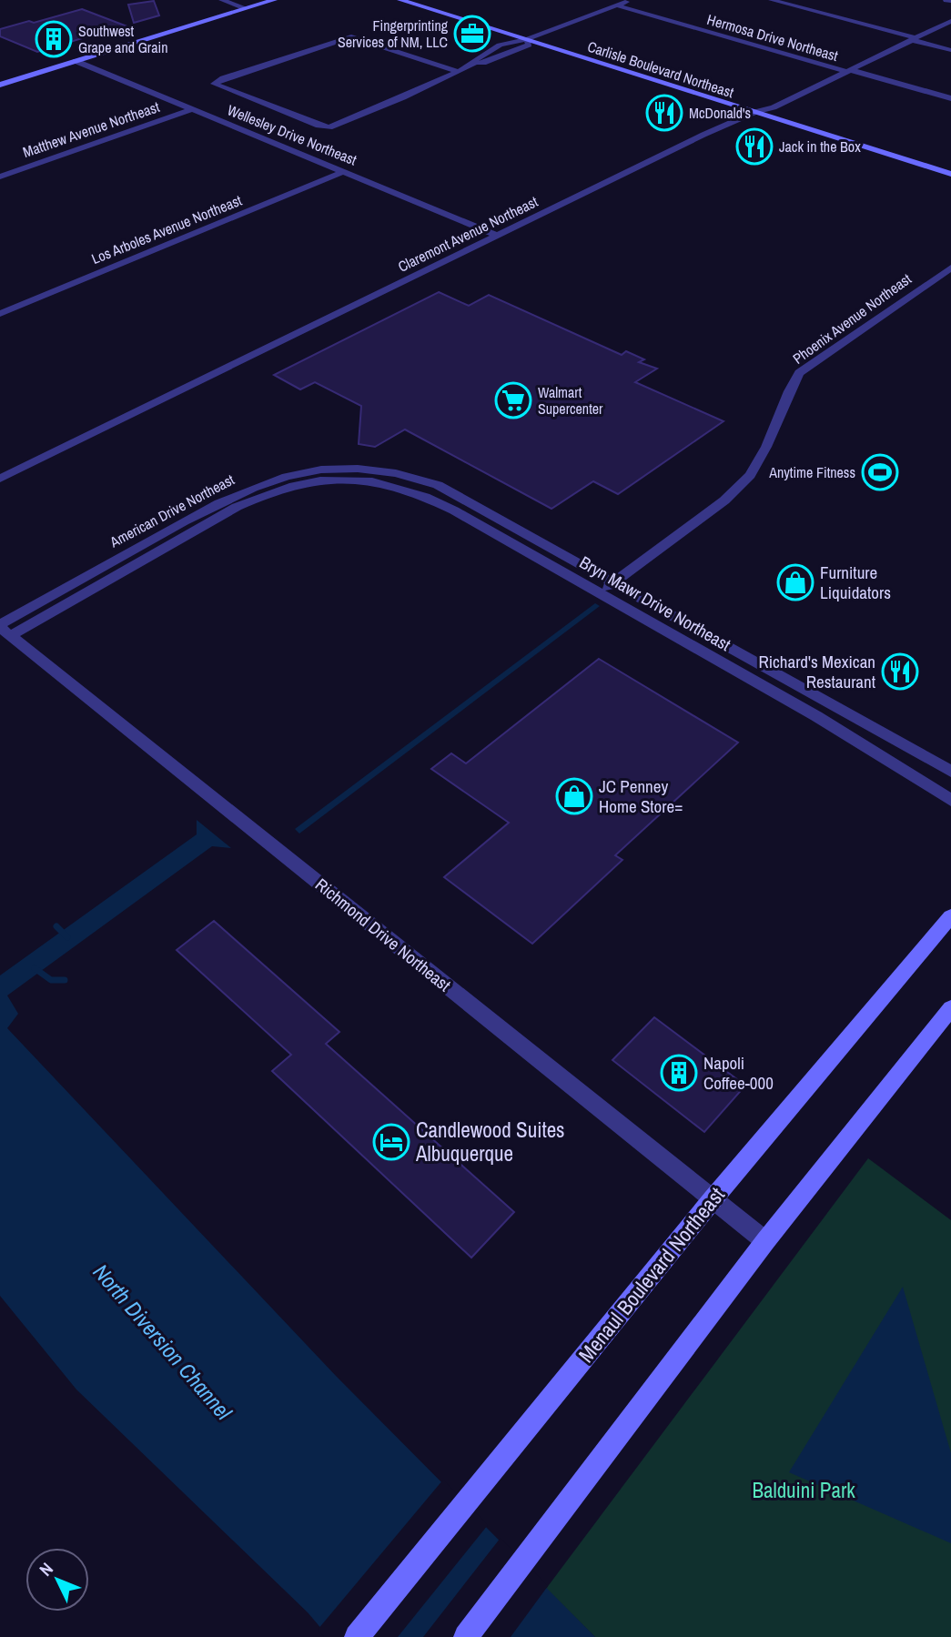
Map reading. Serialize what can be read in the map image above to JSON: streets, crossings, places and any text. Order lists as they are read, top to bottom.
{
  "streets": {
    "main road": ["Carlisle Boulevard Northeast", "Menaul Boulevard Northeast"],
    "street": [
      "Hermosa Drive Northeast",
      "Matthew Avenue Northeast",
      "Wellesley Drive Northeast",
      "Los Arboles Avenue Northeast",
      "Claremont Avenue Northeast",
      "Phoenix Avenue Northeast",
      "American Drive Northeast",
      "Bryn Mawr Drive Northeast",
      "Richmond Drive Northeast"
    ]
  },
  "crossings": [
    ["Hermosa Drive Northeast", "Claremont Avenue Northeast"],
    ["Carlisle Boulevard Northeast", "Claremont Avenue Northeast"],
    ["Matthew Avenue Northeast", "Wellesley Drive Northeast"],
    ["Wellesley Drive Northeast", "Los Arboles Avenue Northeast"],
    ["Wellesley Drive Northeast", "Claremont Avenue Northeast"],
    ["Phoenix Avenue Northeast", "Bryn Mawr Drive Northeast"],
    ["American Drive Northeast", "Bryn Mawr Drive Northeast"],
    ["American Drive Northeast", "Richmond Drive Northeast"],
    ["Richmond Drive Northeast", "Menaul Boulevard Northeast"]
  ],
  "water": ["North Diversion Channel"],
  "parks": ["Balduini Park"],
  "places": {
    "office": ["Fingerprinting Services of NM, LLC"],
    "building": ["Southwest Grape and Grain", "Napoli Coffee-000"],
    "restaurant": ["McDonald's", "Jack in the Box", "Richard's Mexican Restaurant"],
    "supermarket": ["Walmart Supercenter"],
    "sports": ["Anytime Fitness"],
    "shop": ["Furniture Liquidators", "JC Penney Home Store="],
    "hotel": ["Candlewood Suites Albuquerque"]
  },
  "north": "top left"
}
